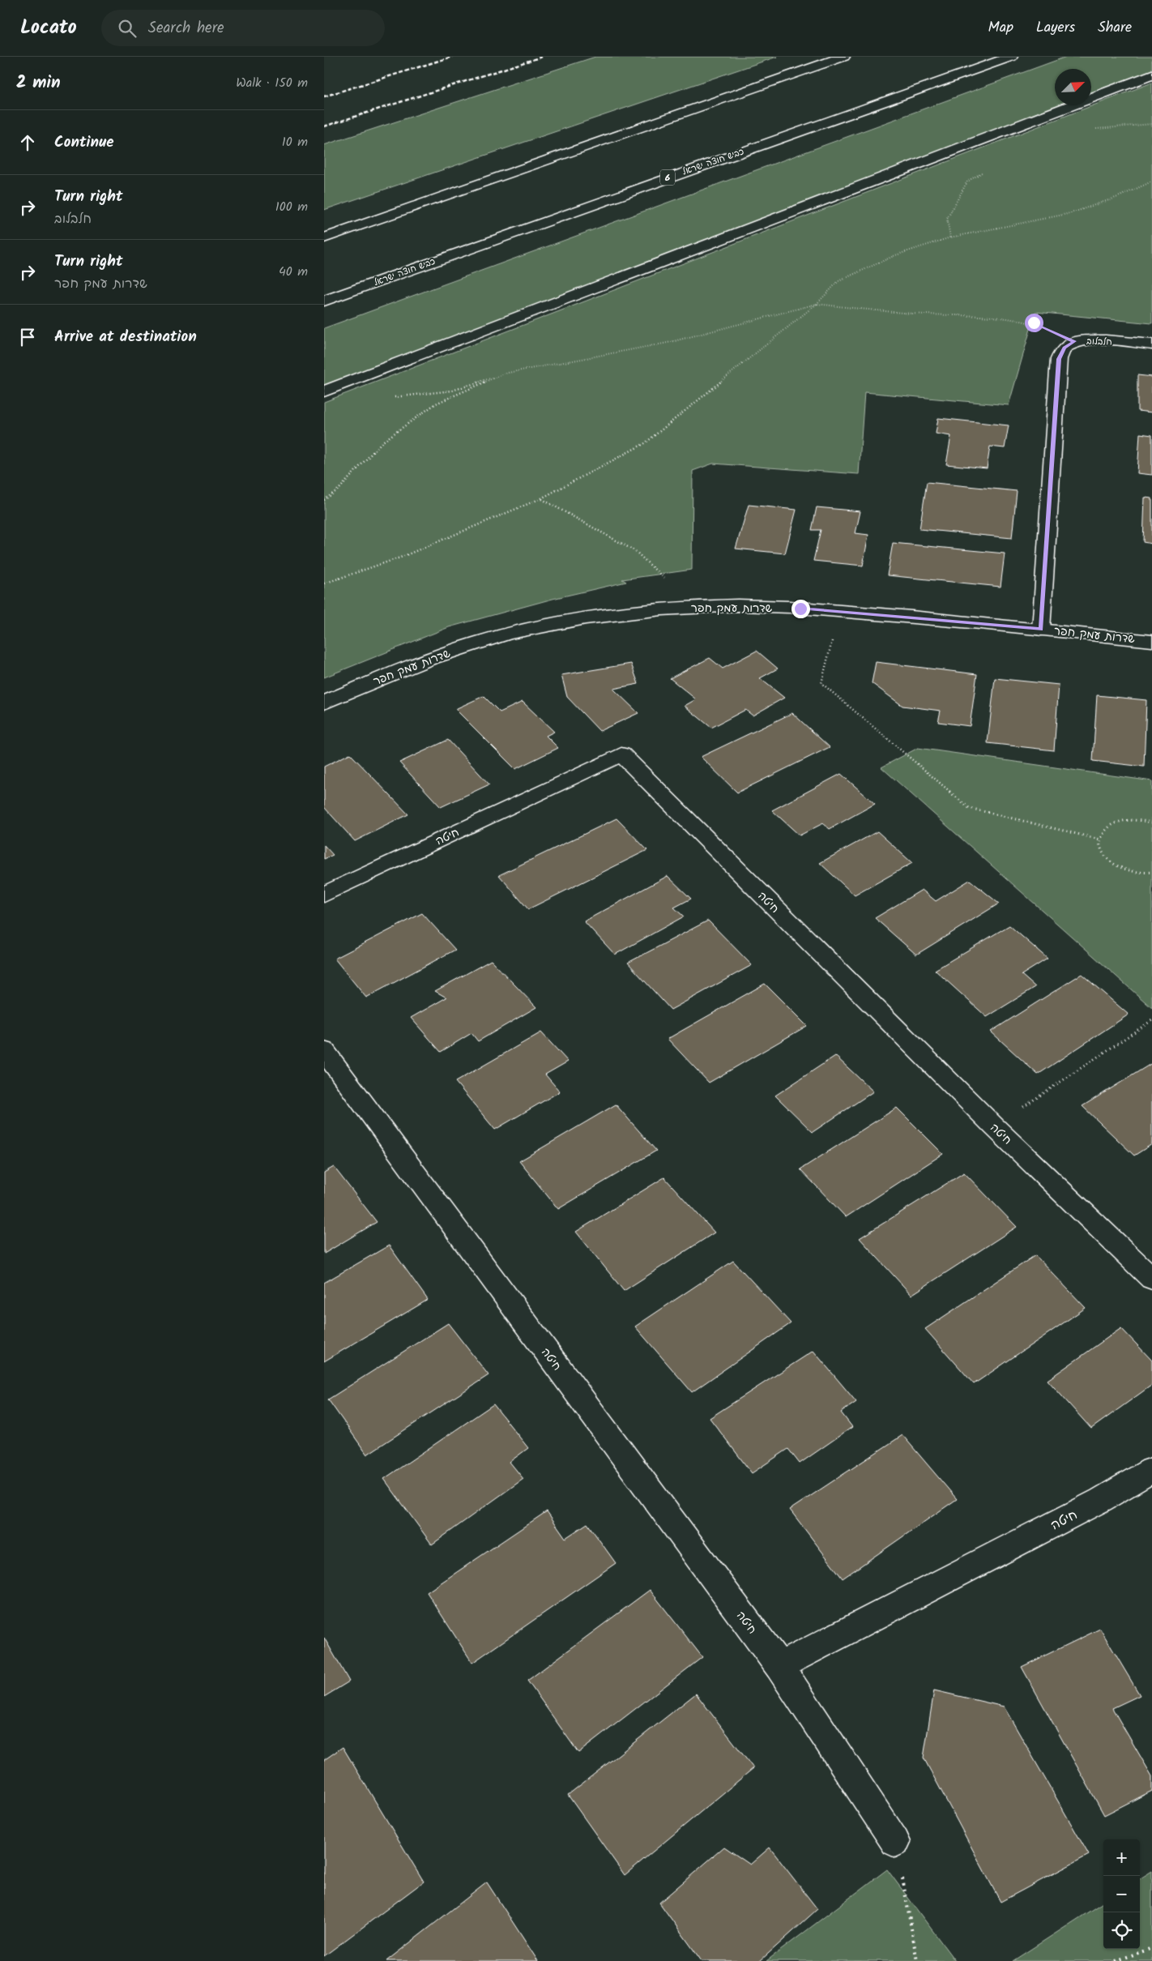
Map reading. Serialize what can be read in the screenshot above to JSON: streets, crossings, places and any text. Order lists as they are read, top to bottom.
{
  "streets": {
    "main road": [
      "כביש חוצה ישראל",
      "6",
      "חלבלוב",
      "שדרות עמק חפר",
      "חיטה"
    ]
  },
  "crossings": [
    ["חלבלוב", "שדרות עמק חפר"]
  ],
  "north": "top right",
  "page": {
    "header": "Locato",
    "search": "Search here",
    "nav": ["Map", "Layers", "Share"],
    "heading": ["2 min", "Walk · 150 m"],
    "list": [
      ["Continue", "10 m"],
      ["Turn right", "חלבלוב", "100 m"],
      ["Turn right", "שדרות עמק חפר", "40 m"],
      "Arrive at destination"
    ],
    "map_buttons": ["+", "−"]
  }
}
